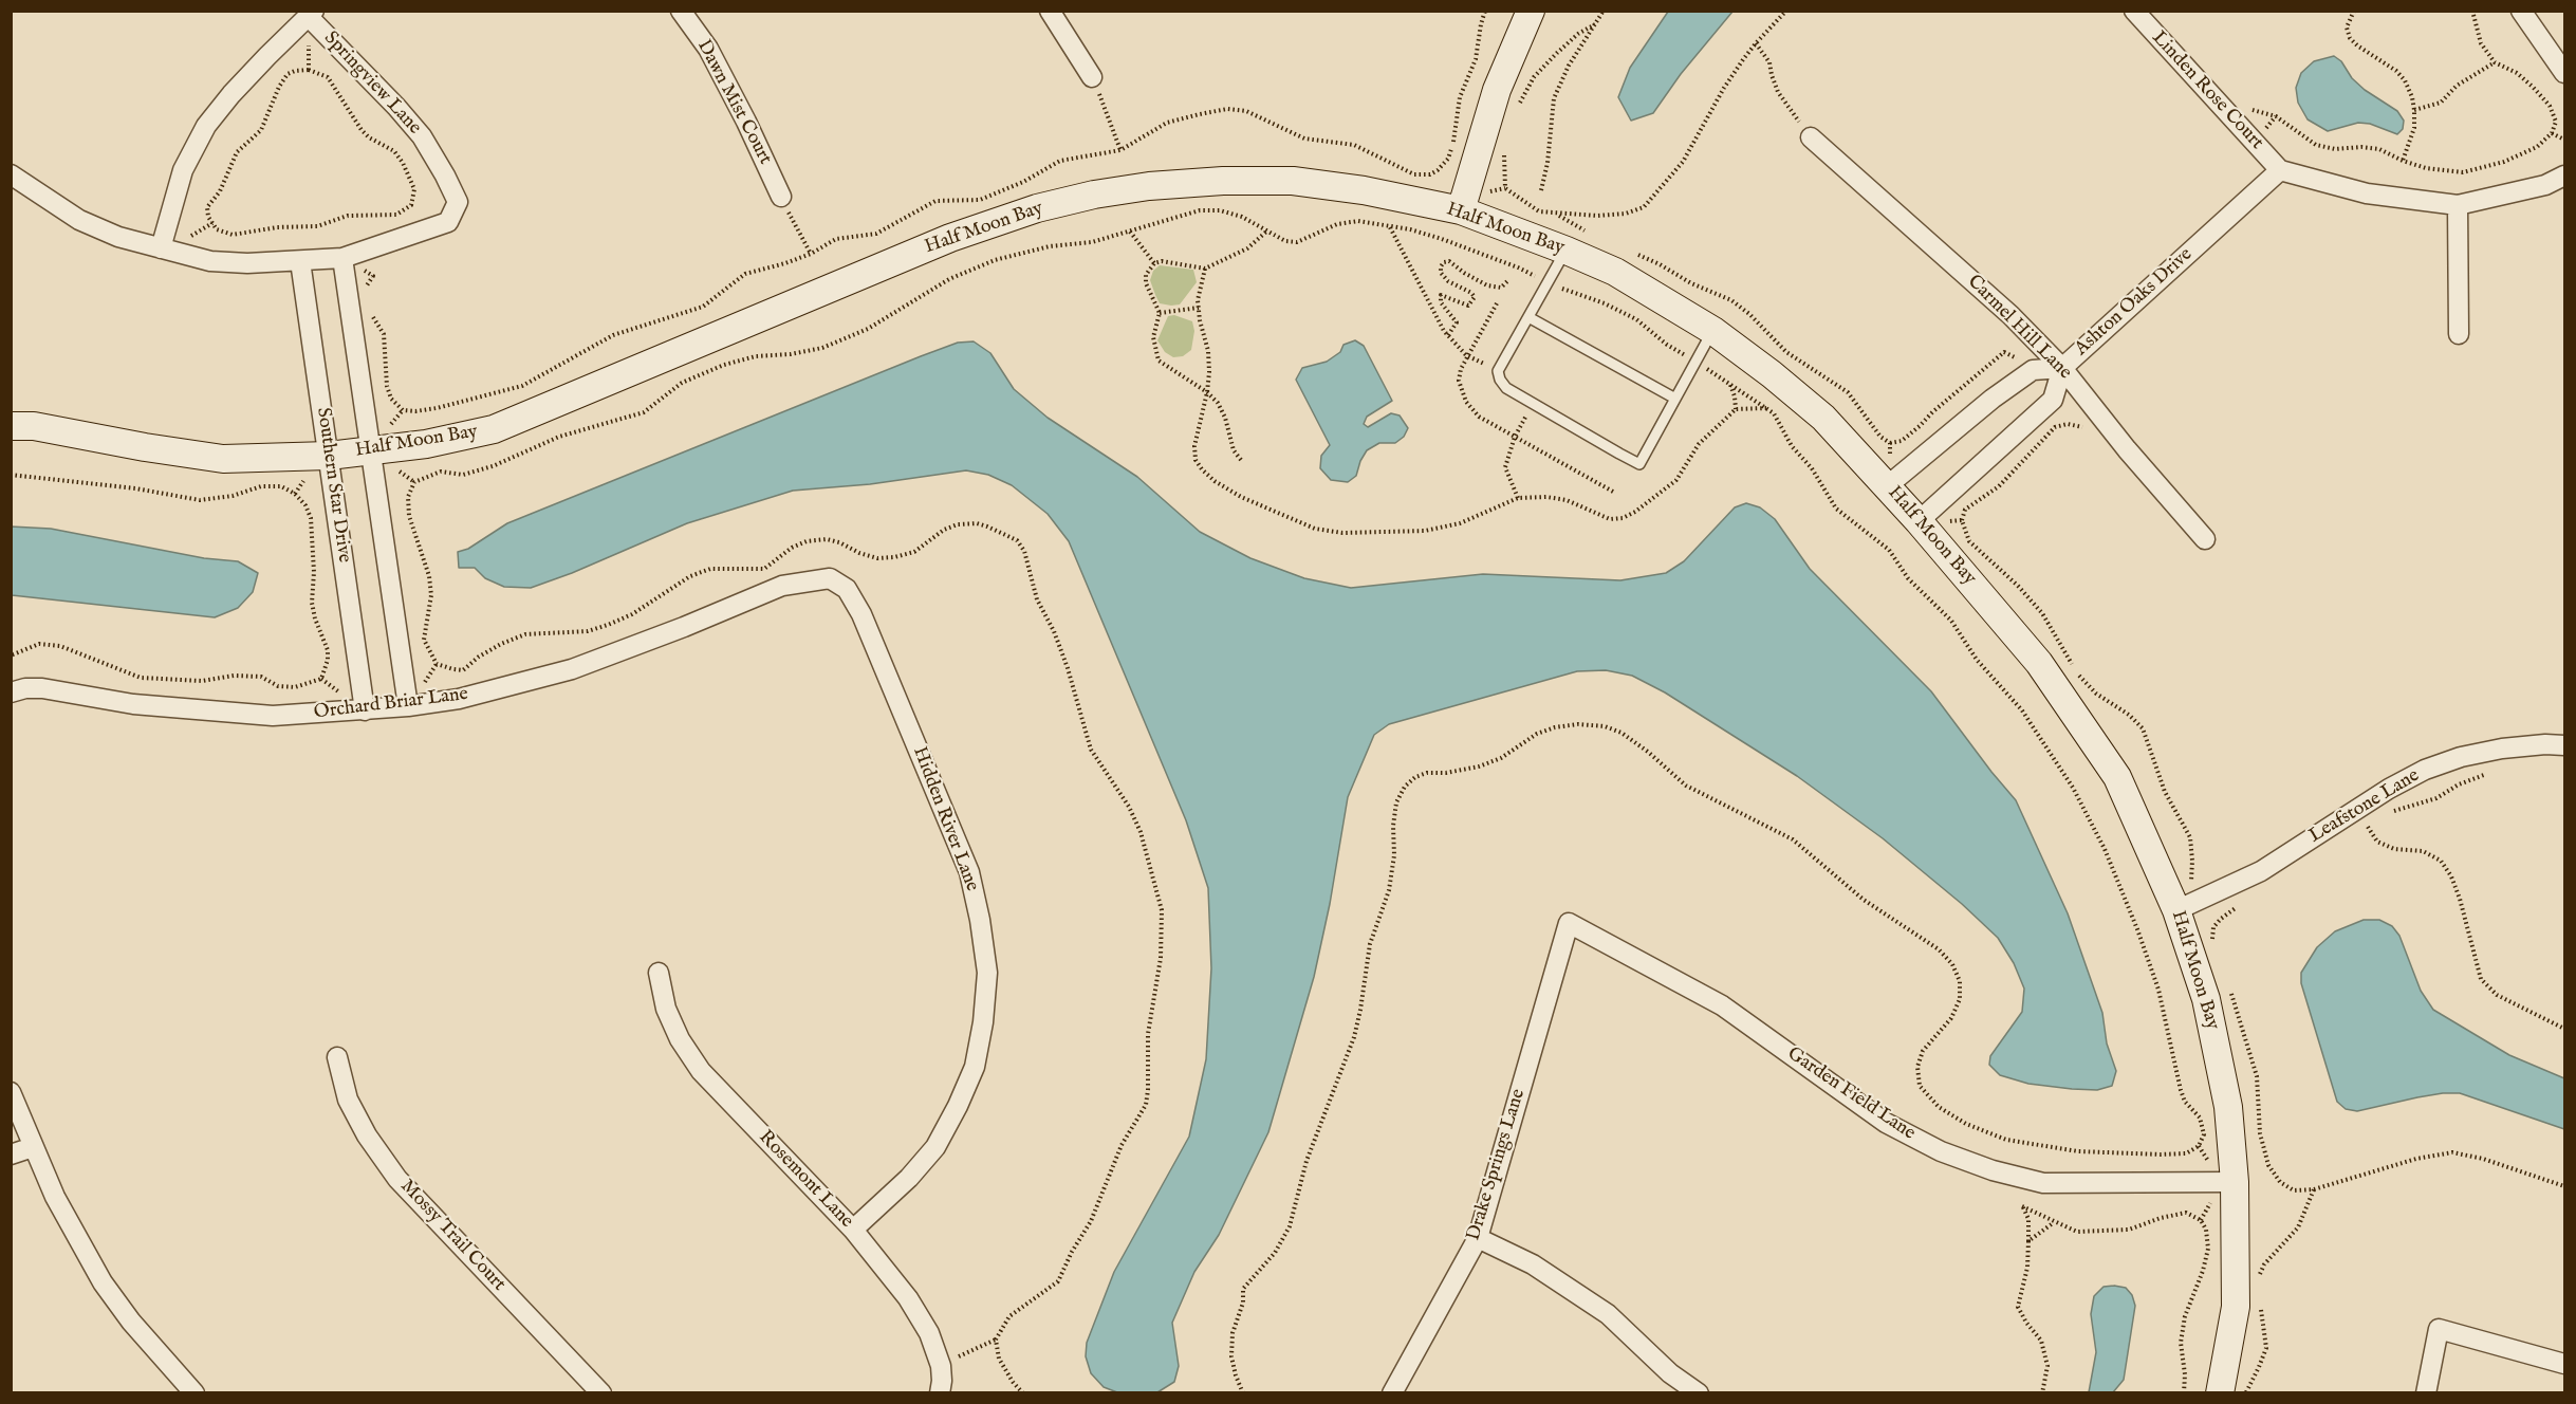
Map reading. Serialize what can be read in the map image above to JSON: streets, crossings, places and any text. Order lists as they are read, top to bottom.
{
  "streets": {
    "street": [
      "Springview Lane",
      "Linden Rose Court",
      "Dawn Mist Court",
      "Half Moon Bay",
      "Ashton Oaks Drive",
      "Carmel Hill Lane",
      "Southern Star Drive",
      "Orchard Briar Lane",
      "Leafstone Lane",
      "Hidden River Lane",
      "Garden Field Lane",
      "Drake Springs Lane",
      "Rosemont Lane",
      "Mossy Trail Court"
    ]
  },
  "crossings": [
    ["Linden Rose Court", "Ashton Oaks Drive"],
    ["Half Moon Bay", "Ashton Oaks Drive"],
    ["Half Moon Bay", "Southern Star Drive"],
    ["Half Moon Bay", "Leafstone Lane"],
    ["Half Moon Bay", "Garden Field Lane"],
    ["Ashton Oaks Drive", "Carmel Hill Lane"],
    ["Southern Star Drive", "Orchard Briar Lane"],
    ["Orchard Briar Lane", "Hidden River Lane"],
    ["Hidden River Lane", "Rosemont Lane"],
    ["Garden Field Lane", "Drake Springs Lane"]
  ]
}
